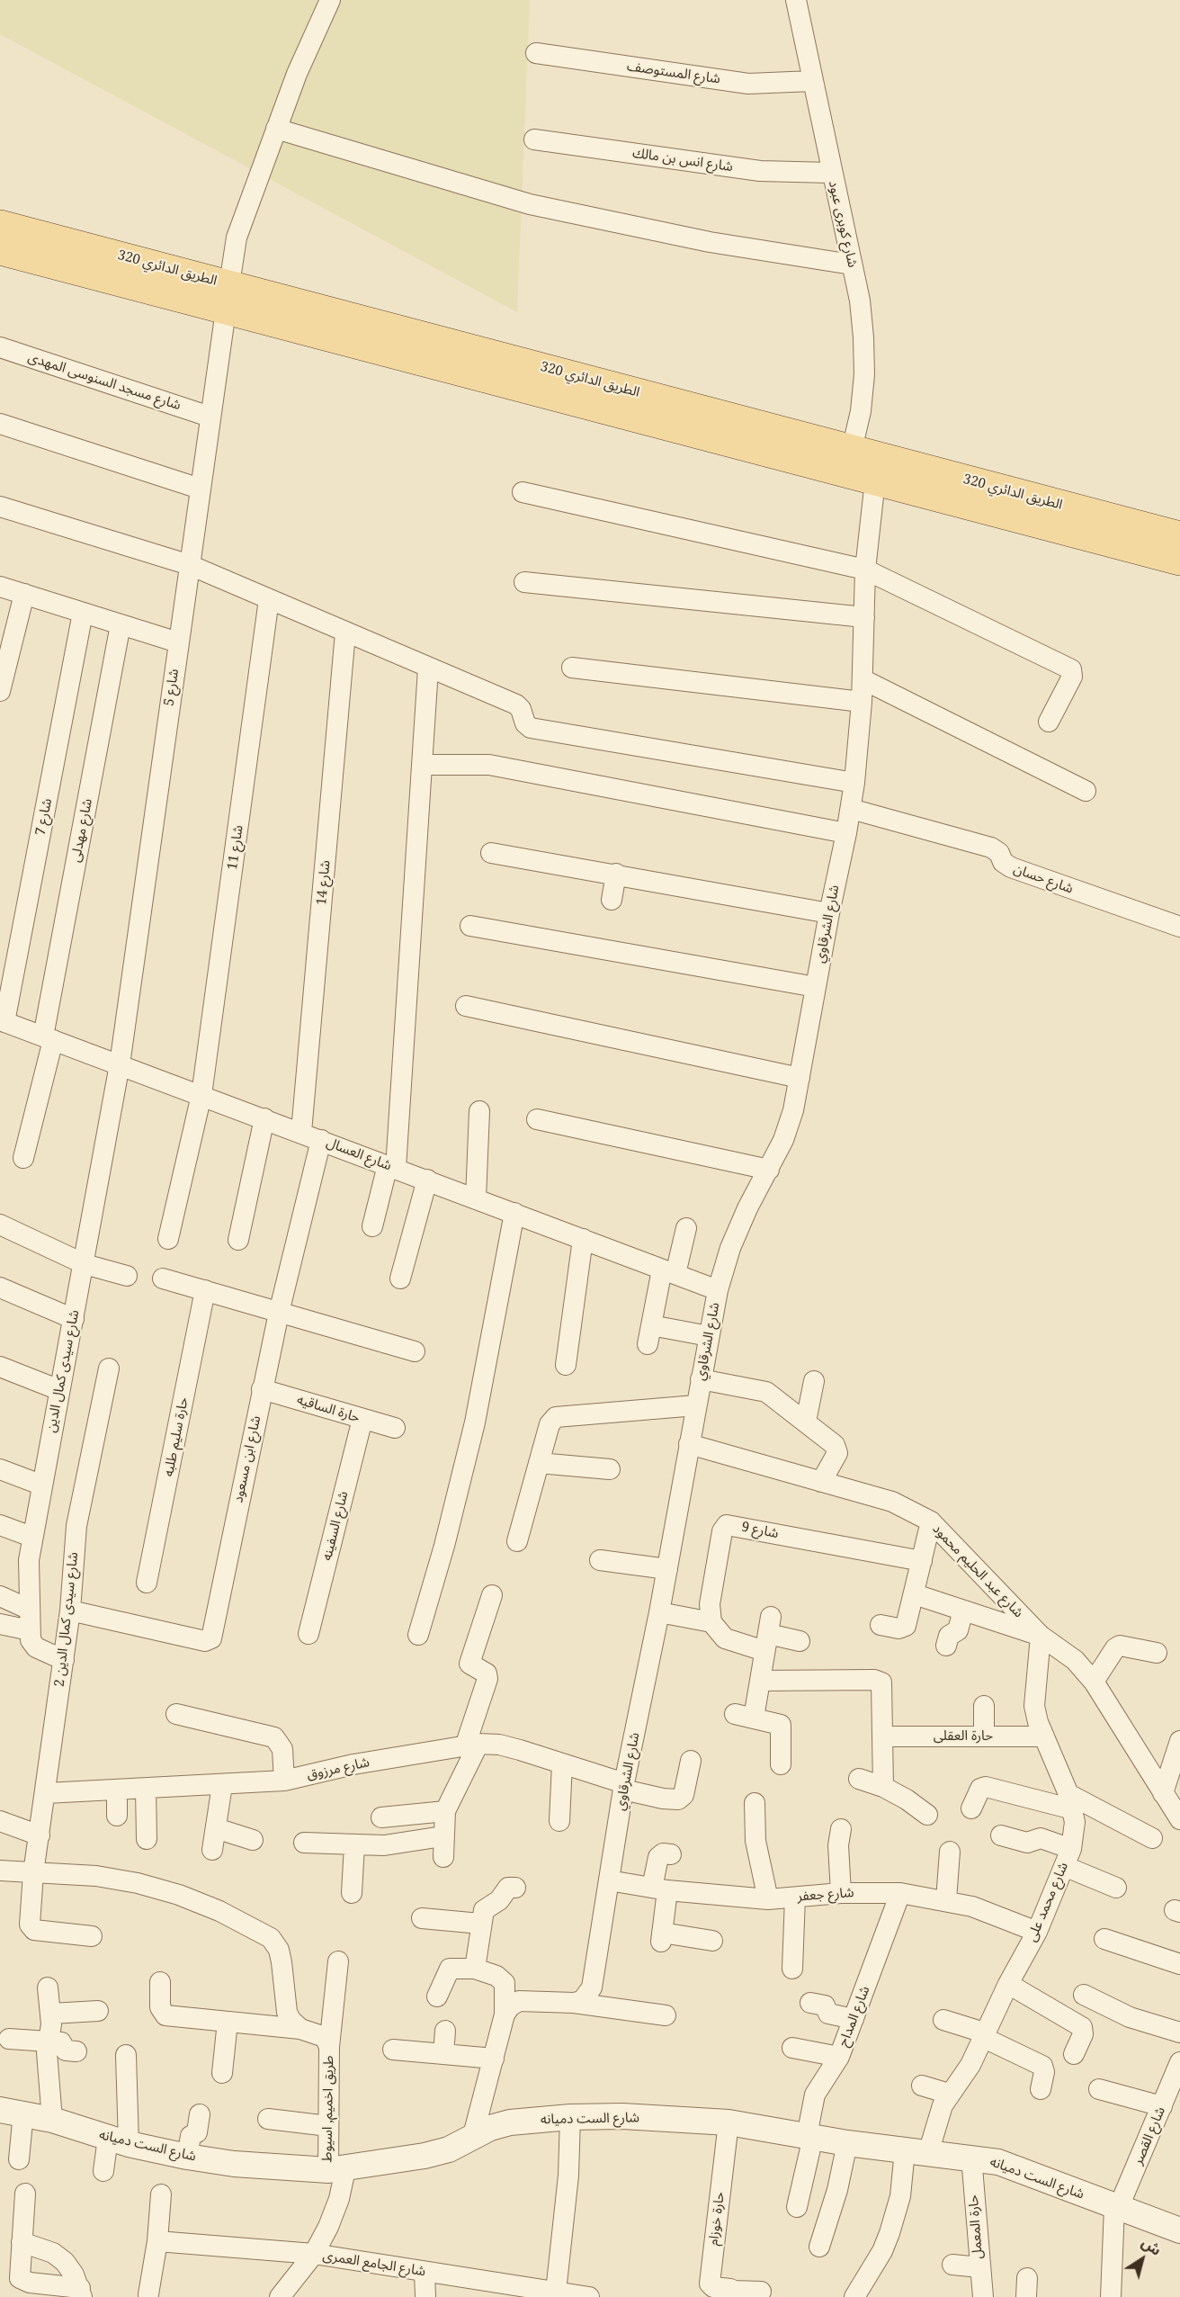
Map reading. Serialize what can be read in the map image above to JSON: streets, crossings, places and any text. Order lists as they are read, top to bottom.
{
  "streets": {
    "main road": ["الطريق الدائري 320"],
    "street": [
      "شارع المستوصف",
      "شارع انس بن مالك",
      "شارع كوبرى عبود",
      "شارع مسجد السنوسى المهدى",
      "شارع 5",
      "شارع 7",
      "شارع مهدلى",
      "شارع 11",
      "شارع حسان",
      "شارع 14",
      "شارع الشرقاوي",
      "شارع العسال",
      "شارع سيدى كمال الدين",
      "حارة الساقيه",
      "حارة سليم طلبه",
      "شارع ابن مسعود",
      "شارع السفينه",
      "شارع 9",
      "شارع عبد الحليم محمود",
      "شارع سيدى كمال الدين 2",
      "حارة العقلى",
      "شارع مرزوق",
      "شارع جعفر",
      "شارع محمد على",
      "شارع المداح",
      "طريق اخميم, اسيوط",
      "شارع الست دميانه",
      "شارع القصر",
      "حارة خوزام",
      "حارة المعمل",
      "شارع الجامع العمرى"
    ]
  },
  "crossings": [
    ["شارع المستوصف", "شارع كوبرى عبود"],
    ["شارع انس بن مالك", "شارع كوبرى عبود"],
    ["شارع كوبرى عبود", "الطريق الدائري 320"],
    ["الطريق الدائري 320", "شارع 5"],
    ["الطريق الدائري 320", "شارع الشرقاوي"],
    ["شارع مسجد السنوسى المهدى", "شارع 5"],
    ["شارع 5", "شارع العسال"],
    ["شارع 5", "شارع سيدى كمال الدين"],
    ["شارع 7", "شارع العسال"],
    ["شارع مهدلى", "شارع العسال"],
    ["شارع 11", "شارع العسال"],
    ["شارع حسان", "شارع الشرقاوي"],
    ["شارع 14", "شارع العسال"],
    ["شارع الشرقاوي", "شارع العسال"],
    ["شارع الشرقاوي", "شارع عبد الحليم محمود"],
    ["شارع الشرقاوي", "شارع مرزوق"],
    ["شارع الشرقاوي", "شارع جعفر"],
    ["شارع العسال", "شارع سيدى كمال الدين"],
    ["شارع العسال", "شارع ابن مسعود"],
    ["حارة الساقيه", "شارع ابن مسعود"],
    ["حارة الساقيه", "شارع السفينه"],
    ["شارع ابن مسعود", "شارع سيدى كمال الدين 2"],
    ["شارع عبد الحليم محمود", "شارع محمد على"],
    ["شارع سيدى كمال الدين 2", "شارع مرزوق"],
    ["حارة العقلى", "شارع محمد على"],
    ["شارع جعفر", "شارع محمد على"],
    ["شارع جعفر", "شارع المداح"],
    ["شارع محمد على", "شارع الست دميانه"],
    ["شارع المداح", "شارع الست دميانه"],
    ["طريق اخميم, اسيوط", "شارع الست دميانه"],
    ["طريق اخميم, اسيوط", "شارع الجامع العمرى"],
    ["شارع الست دميانه", "شارع القصر"],
    ["شارع الست دميانه", "حارة خوزام"],
    ["شارع الست دميانه", "حارة المعمل"]
  ],
  "north": "top right"
}
